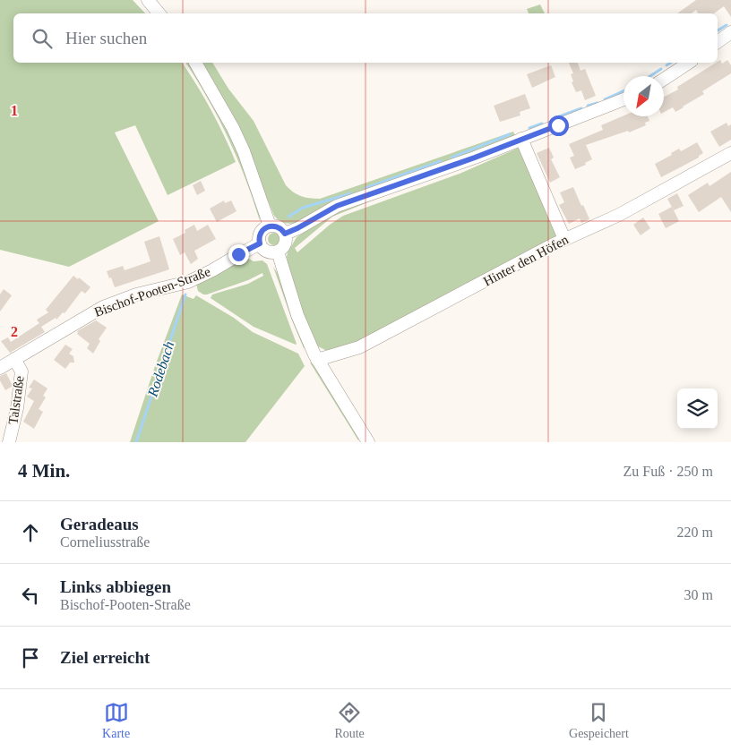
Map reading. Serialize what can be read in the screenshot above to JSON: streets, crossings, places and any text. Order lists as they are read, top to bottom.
{
  "streets": {
    "street": ["Hinter den Höfen", "Bischof-Pooten-Straße", "Talstraße"]
  },
  "crossings": [
    ["Bischof-Pooten-Straße", "Talstraße"]
  ],
  "water": ["Rodebach"],
  "north": "bottom left",
  "page": {
    "search": "Hier suchen",
    "heading": ["4 Min.", "Zu Fuß · 250 m"],
    "list": [
      ["Geradeaus", "Corneliusstraße", "220 m"],
      ["Links abbiegen", "Bischof-Pooten-Straße", "30 m"],
      "Ziel erreicht"
    ],
    "nav": ["Karte", "Route", "Gespeichert"]
  },
  "grid": {
    "rows": ["1", "2"]
  }
}
